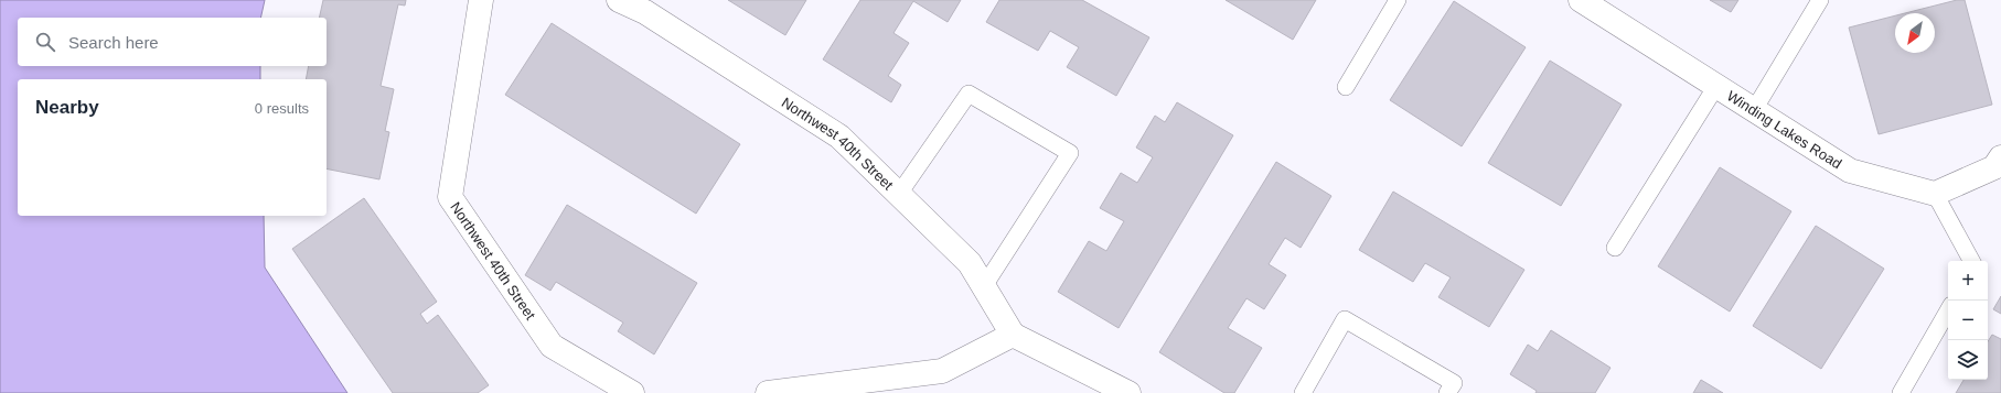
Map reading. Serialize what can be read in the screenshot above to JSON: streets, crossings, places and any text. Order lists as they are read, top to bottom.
{
  "streets": {
    "street": ["Winding Lakes Road", "Northwest 40th Street"]
  },
  "north": "bottom left",
  "page": {
    "search": "Search here",
    "heading": ["Nearby", "0 results"],
    "map_buttons": ["+", "−"]
  }
}
